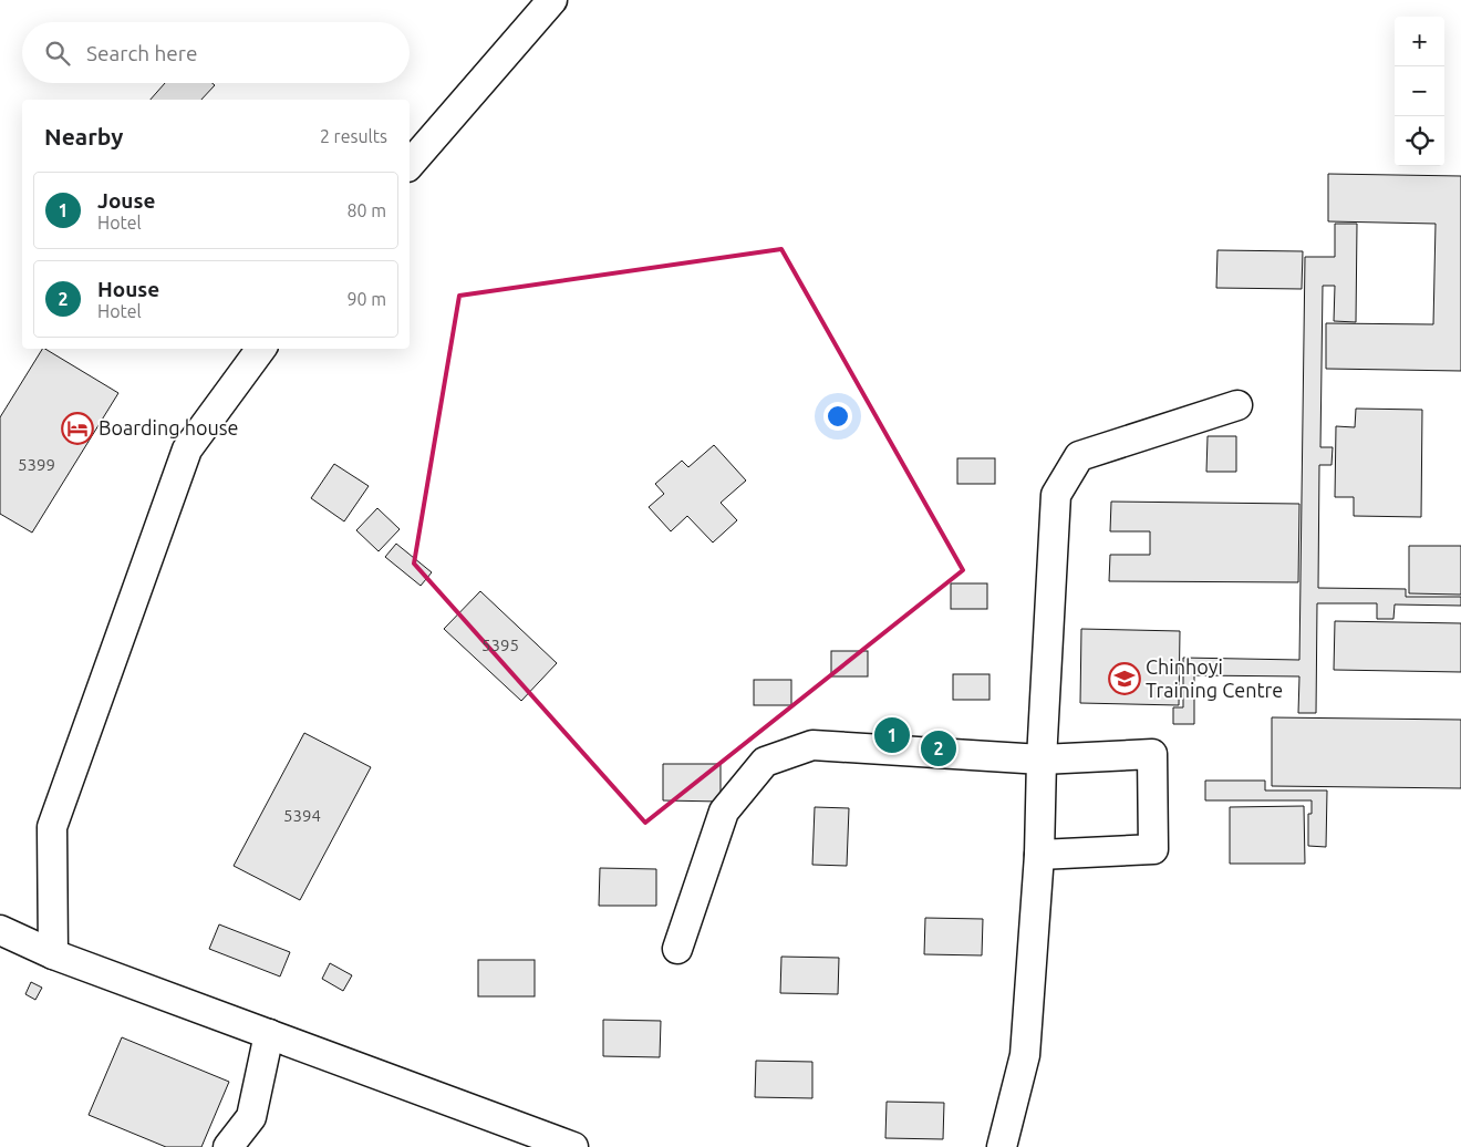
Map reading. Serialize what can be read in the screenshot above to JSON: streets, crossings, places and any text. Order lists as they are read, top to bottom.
{
  "places": {
    "hotel": ["Boarding house"],
    "school or university": ["Chinhoyi Training Centre"]
  },
  "house_numbers": ["5399", "5395", "5394"],
  "page": {
    "map_buttons": ["+", "−"],
    "search": "Search here",
    "heading": ["Nearby", "2 results"],
    "list": [
      {
        "mark": "1",
        "name": "Jouse",
        "note": "Hotel",
        "value": "80 m"
      },
      {
        "mark": "2",
        "name": "House",
        "note": "Hotel",
        "value": "90 m"
      }
    ],
    "pins": ["1", "2"]
  }
}
